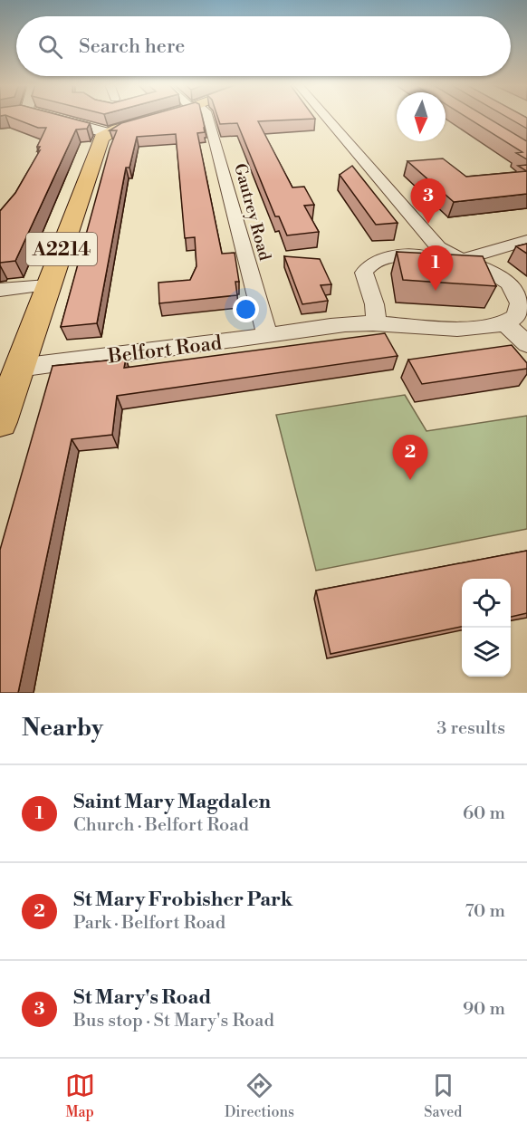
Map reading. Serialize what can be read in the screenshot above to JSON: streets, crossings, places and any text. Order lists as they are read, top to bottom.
{
  "streets": {
    "main road": ["A2214"],
    "street": ["Gautrey Road", "Belfort Road"]
  },
  "crossings": [
    ["Gautrey Road", "Belfort Road"],
    ["A2214", "Belfort Road"]
  ],
  "north": "bottom",
  "page": {
    "search": "Search here",
    "pins": ["3", "1", "2"],
    "heading": ["Nearby", "3 results"],
    "list": [
      {
        "mark": "1",
        "name": "Saint Mary Magdalen",
        "note": "Church · Belfort Road",
        "value": "60 m"
      },
      {
        "mark": "2",
        "name": "St Mary Frobisher Park",
        "note": "Park · Belfort Road",
        "value": "70 m"
      },
      {
        "mark": "3",
        "name": "St Mary's Road",
        "note": "Bus stop · St Mary's Road",
        "value": "90 m"
      }
    ],
    "nav": ["Map", "Directions", "Saved"]
  }
}
